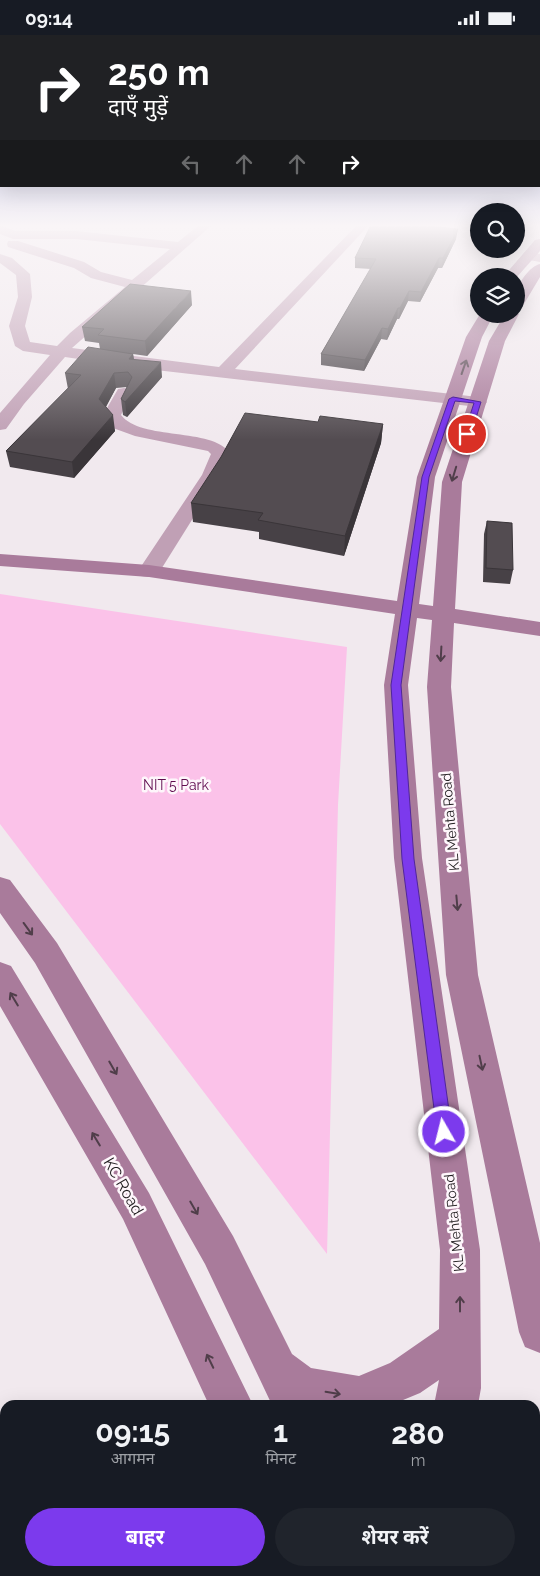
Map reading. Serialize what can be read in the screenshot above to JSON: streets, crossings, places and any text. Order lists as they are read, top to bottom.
{
  "streets": {
    "street": ["KL Mehta Road", "KC Road"]
  },
  "parks": ["NIT 5 Park"],
  "page": {
    "status": "09:14",
    "turn": ["250 m", "दाएँ मुड़ें"],
    "eta": [
      "09:15",
      "आगमन",
      "1",
      "मिनट",
      "280",
      "m"
    ],
    "buttons": ["बाहर", "शेयर करें"]
  }
}
